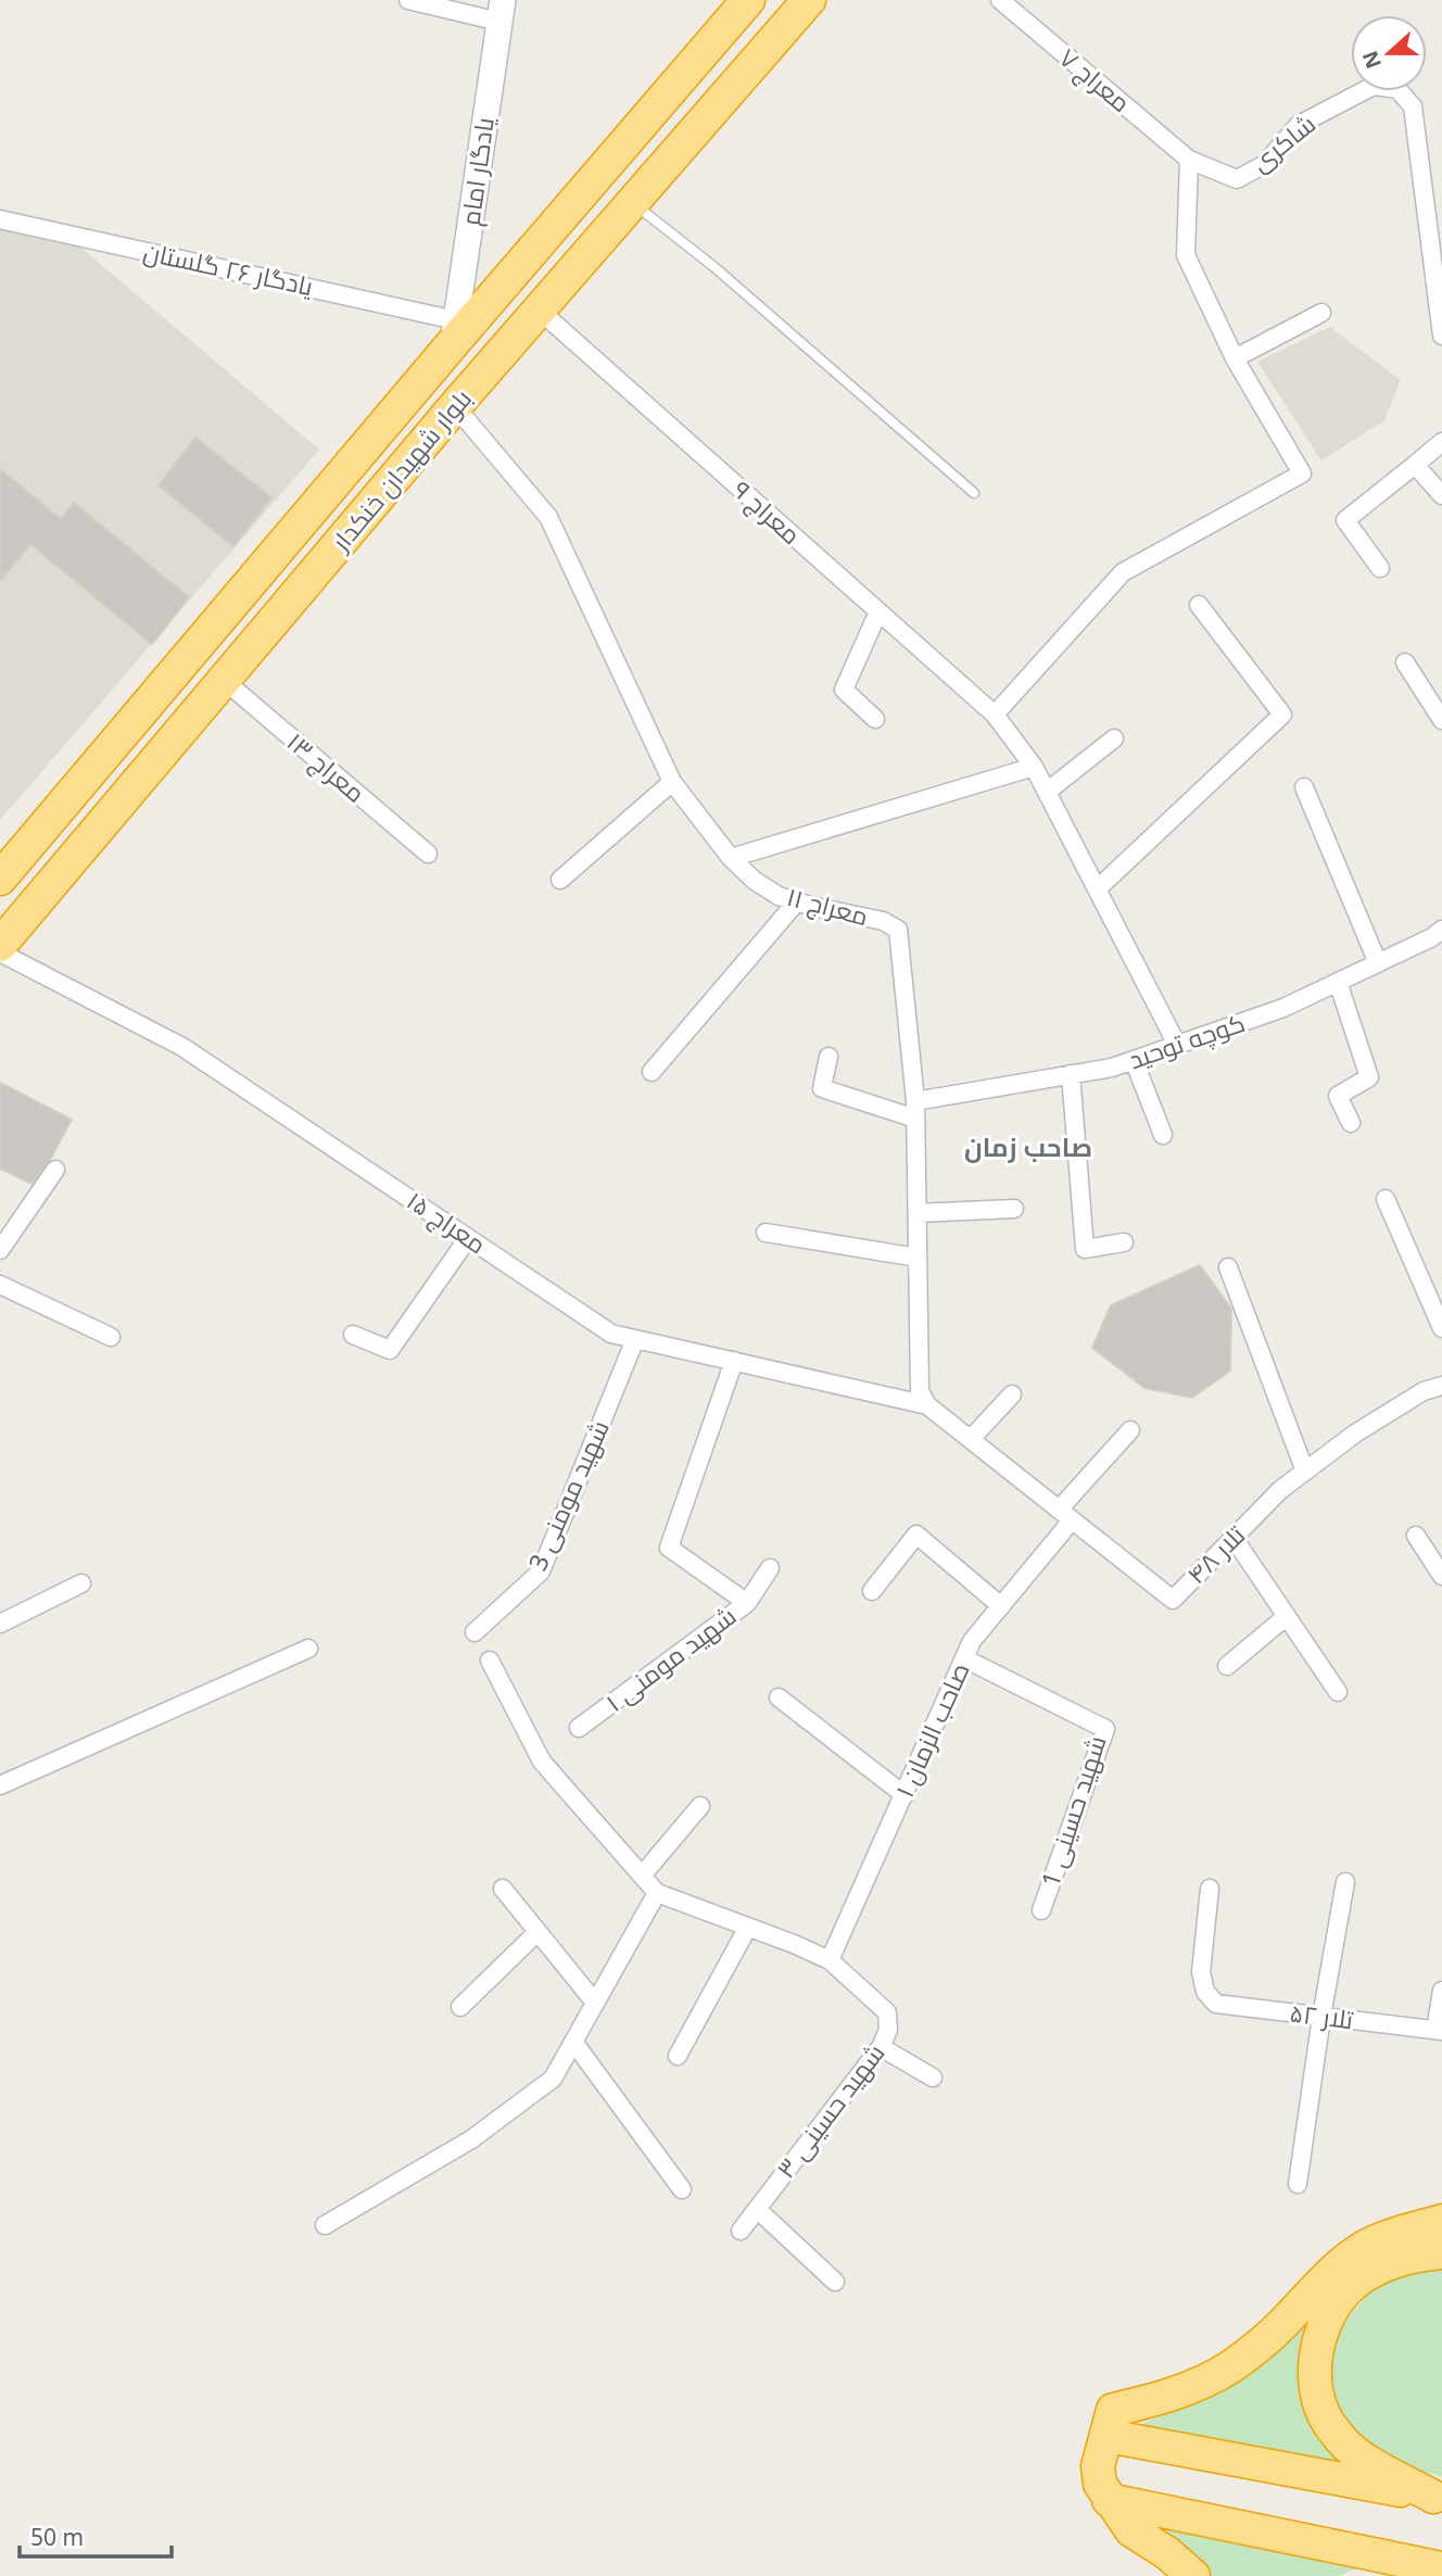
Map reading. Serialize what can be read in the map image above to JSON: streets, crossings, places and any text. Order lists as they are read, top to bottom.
{
  "streets": {
    "highway": ["بلوار شهیدان خنکدار"],
    "main road": ["یادگار امام"],
    "street": [
      "معراج ۷",
      "شاکری",
      "یادگار ۲۶ گلستان",
      "معراج ۹",
      "معراج ۱۳",
      "معراج ۱۱",
      "کوچه توحید",
      "معراج ۱۵",
      "شهید مومنی 3",
      "تلار ۴۸",
      "شهید مومنی ۱",
      "صاحب الزمان ۱",
      "شهید حسینی 1",
      "تلار ۵۲",
      "شهید حسینی ۳"
    ]
  },
  "crossings": [
    ["معراج ۷", "شاکری"],
    ["یادگار امام", "یادگار ۲۶ گلستان"],
    ["یادگار امام", "بلوار شهیدان خنکدار"],
    ["یادگار ۲۶ گلستان", "بلوار شهیدان خنکدار"],
    ["بلوار شهیدان خنکدار", "معراج ۹"],
    ["بلوار شهیدان خنکدار", "معراج ۱۳"],
    ["بلوار شهیدان خنکدار", "معراج ۱۱"],
    ["معراج ۹", "کوچه توحید"],
    ["معراج ۱۱", "کوچه توحید"],
    ["معراج ۱۱", "معراج ۱۵"],
    ["معراج ۱۱", "تلار ۴۸"],
    ["معراج ۱۵", "شهید مومنی 3"],
    ["معراج ۱۵", "تلار ۴۸"],
    ["معراج ۱۵", "شهید مومنی ۱"],
    ["تلار ۴۸", "صاحب الزمان ۱"],
    ["صاحب الزمان ۱", "شهید حسینی 1"],
    ["صاحب الزمان ۱", "شهید حسینی ۳"]
  ],
  "districts": ["صاحب زمان"],
  "scale_bar": "50 m",
  "north": "left"
}
